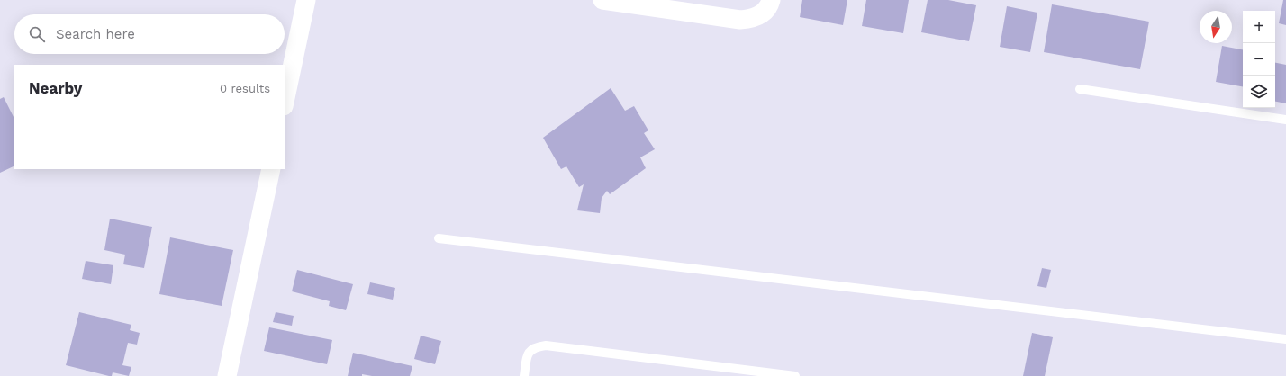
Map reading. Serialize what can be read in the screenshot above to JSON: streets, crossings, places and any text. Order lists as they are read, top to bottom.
{
  "north": "bottom",
  "page": {
    "map_buttons": ["+", "−"],
    "search": "Search here",
    "heading": ["Nearby", "0 results"]
  }
}
